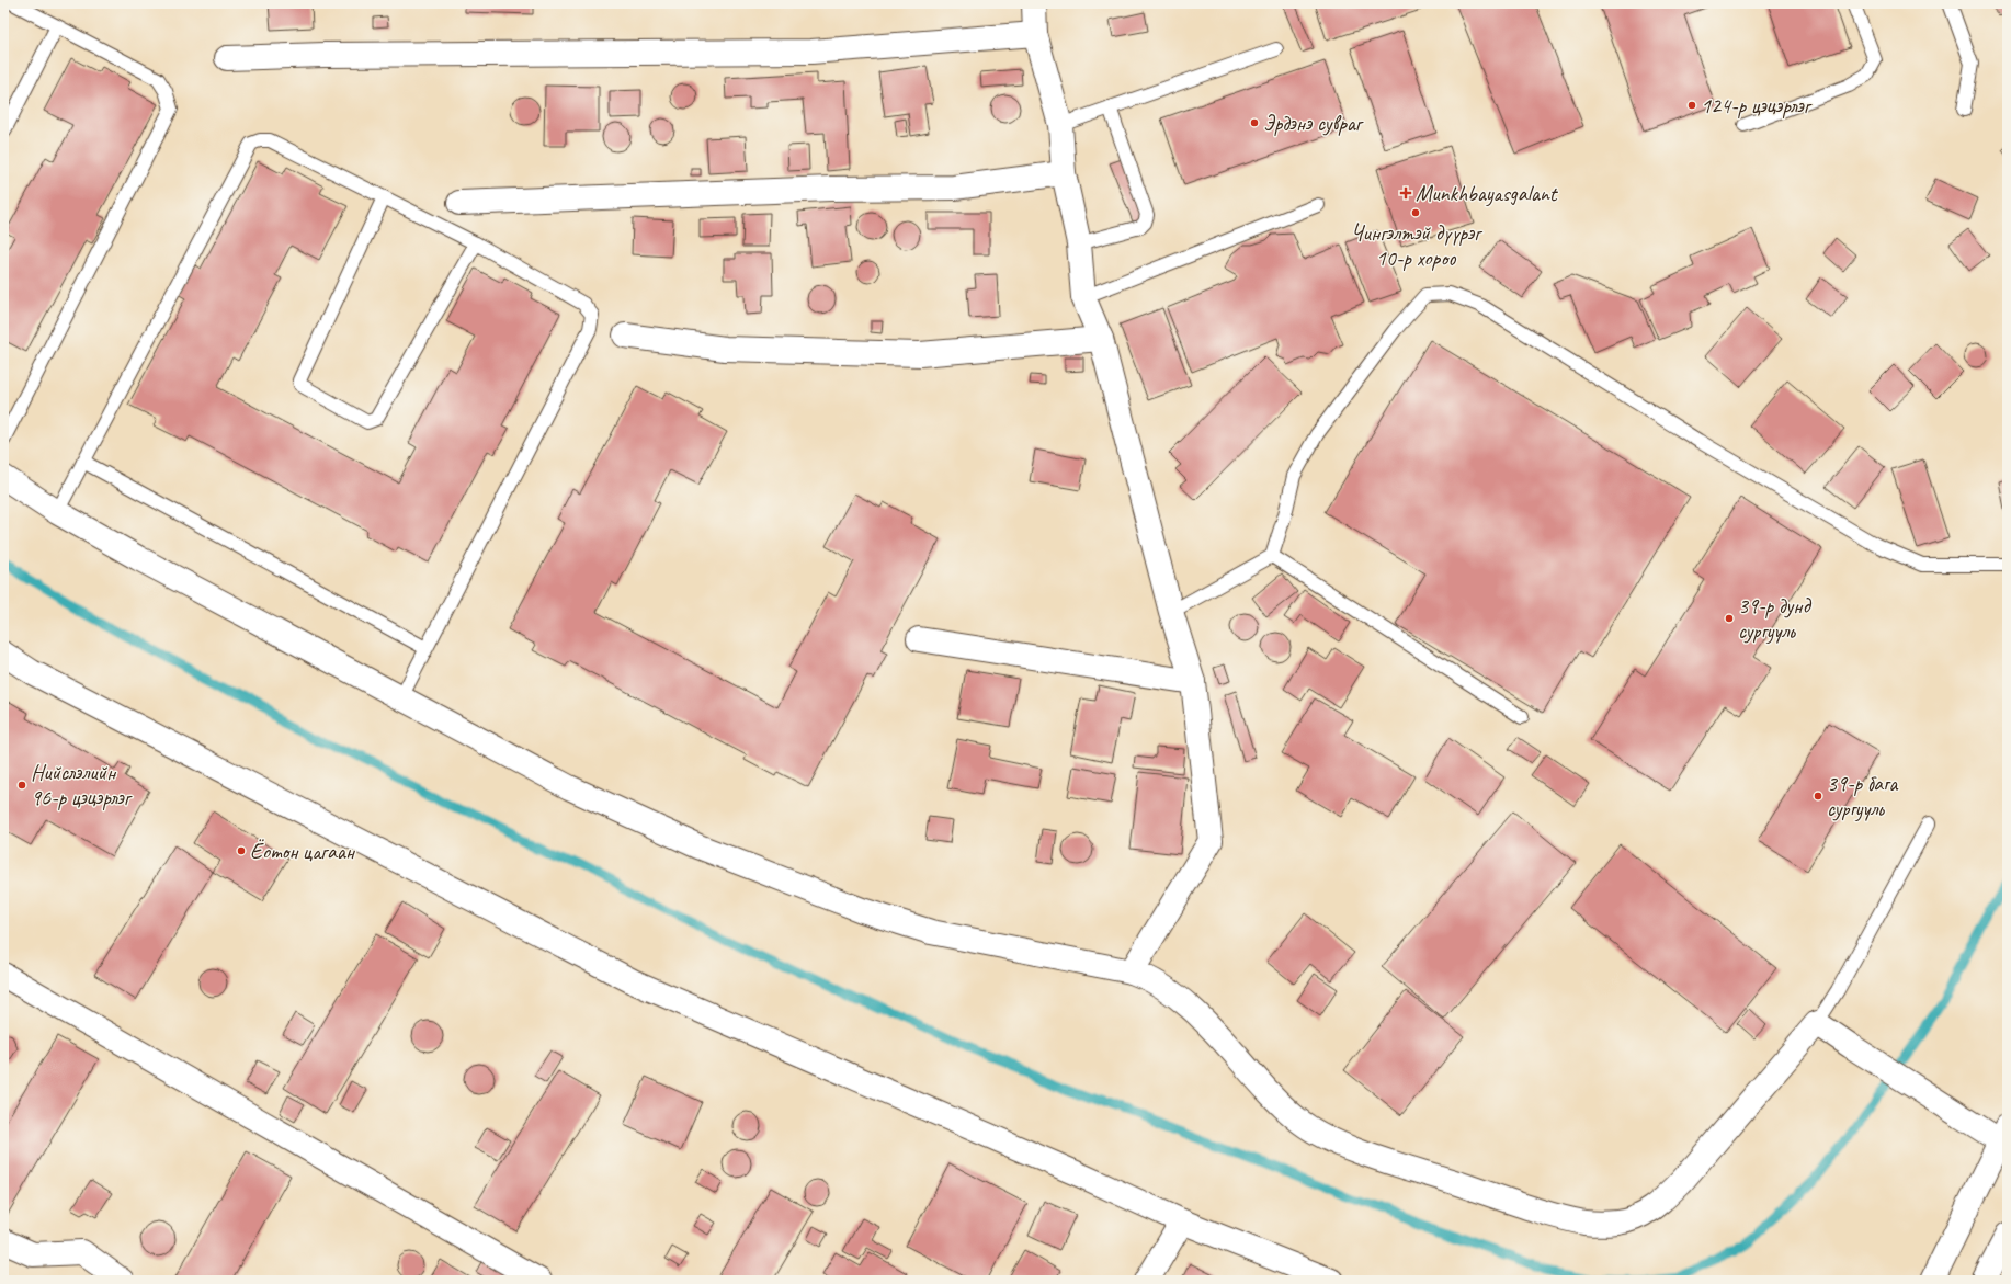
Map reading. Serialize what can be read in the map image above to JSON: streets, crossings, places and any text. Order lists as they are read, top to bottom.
{
  "places": {
    "other": [
      "124-р цэцэрлэг",
      "Эрдэнэ сувраг",
      "Чингэлтэй дүүрэг 10-р хороо",
      "39-р дунд сургууль",
      "Нийслэлийн 96-р цэцэрлэг",
      "39-р бага сургууль",
      "Ёотон цагаан"
    ],
    "health": ["Munkhbayasgalant"]
  }
}
